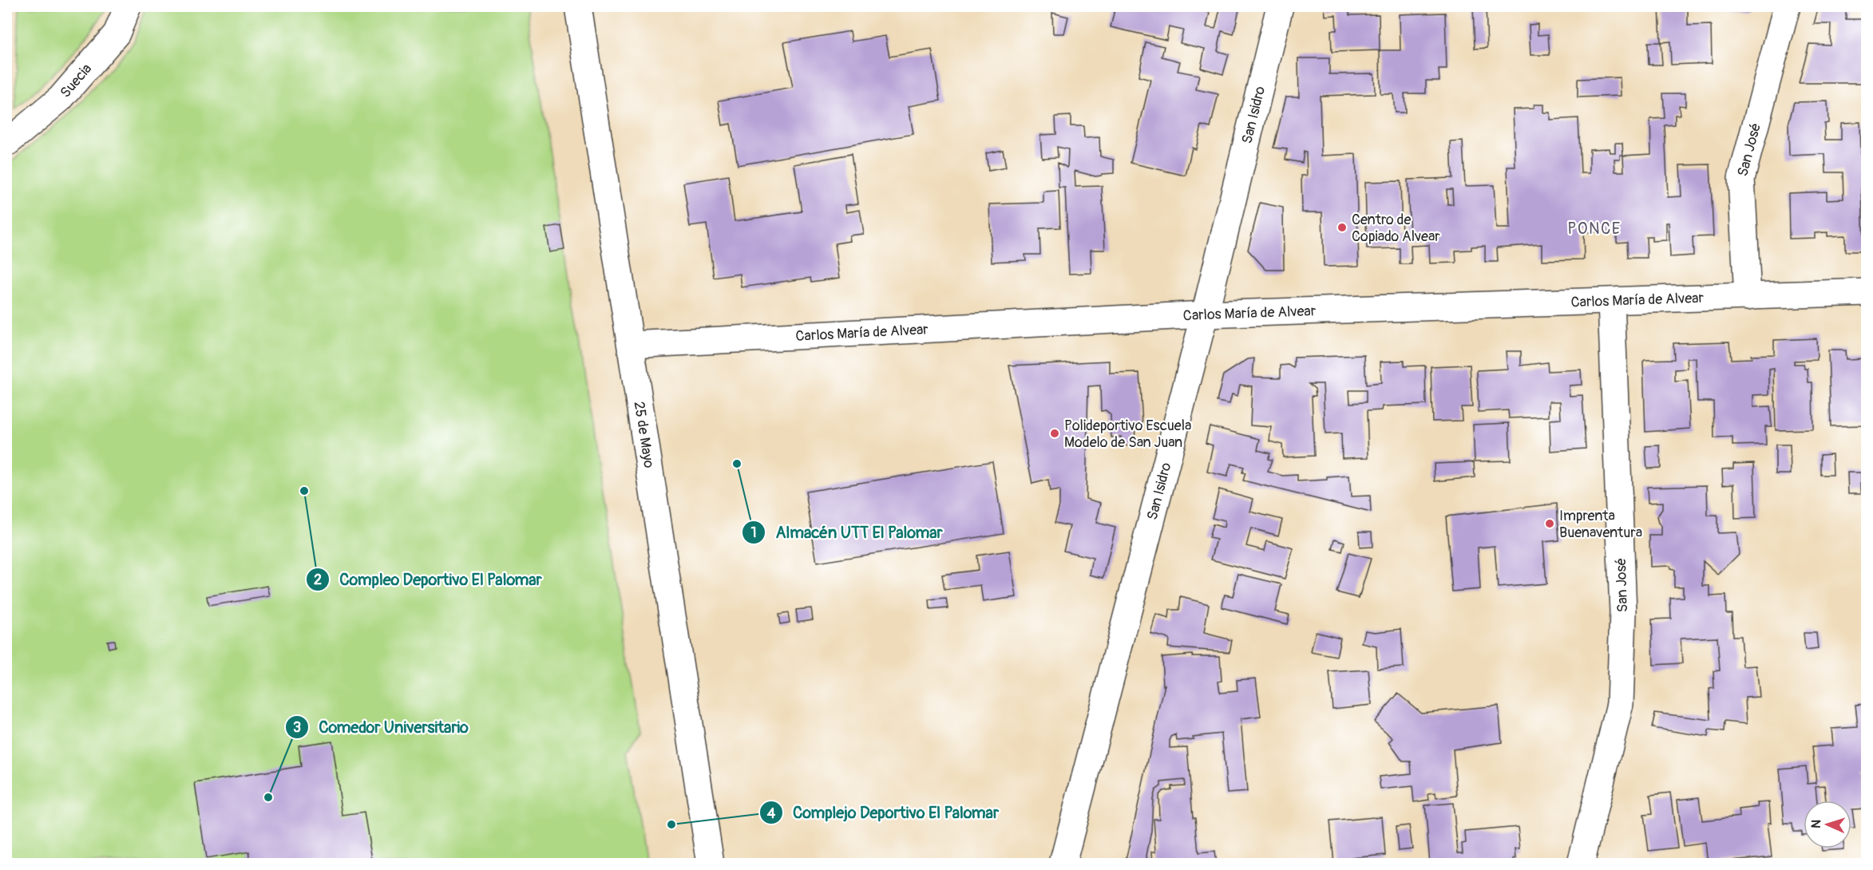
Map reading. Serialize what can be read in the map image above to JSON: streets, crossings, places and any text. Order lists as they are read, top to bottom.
{
  "streets": {
    "street": [
      "Suecia",
      "San Isidro",
      "San José",
      "Carlos María de Alvear",
      "25 de Mayo"
    ]
  },
  "crossings": [
    ["San Isidro", "Carlos María de Alvear"],
    ["San José", "Carlos María de Alvear"],
    ["Carlos María de Alvear", "25 de Mayo"]
  ],
  "districts": ["PONCE"],
  "places": [
    "Centro de Copiado Alvear",
    "Polideportivo Escuela Modelo de San Juan",
    "Almacén UTT El Palomar",
    "Compleo Deportivo El Palomar",
    "Imprenta Buenaventura",
    "Comedor Universitario",
    "Complejo Deportivo El Palomar"
  ],
  "north": "left"
}
